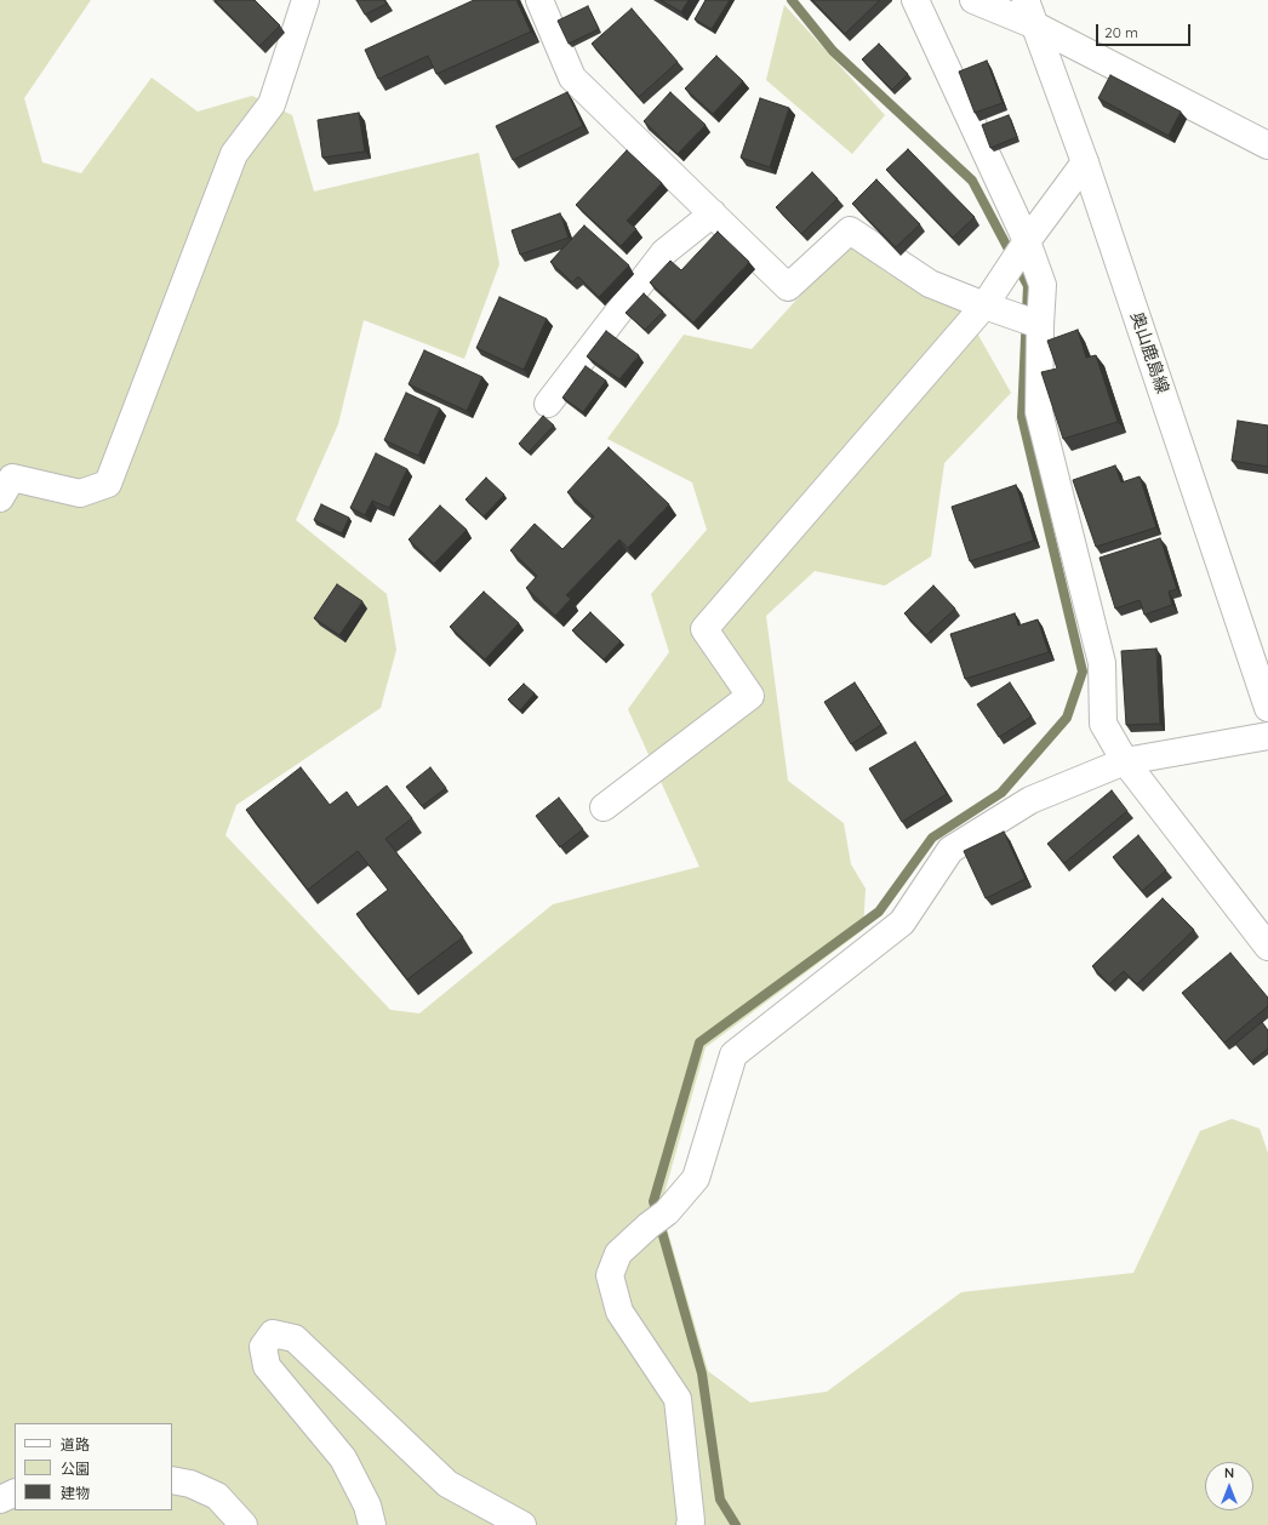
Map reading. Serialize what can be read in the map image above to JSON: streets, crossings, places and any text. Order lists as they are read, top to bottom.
{
  "streets": {
    "street": ["奥山鹿島線"]
  },
  "legend": ["道路", "公園", "建物"],
  "scale_bar": "20 m",
  "north": "top"
}
